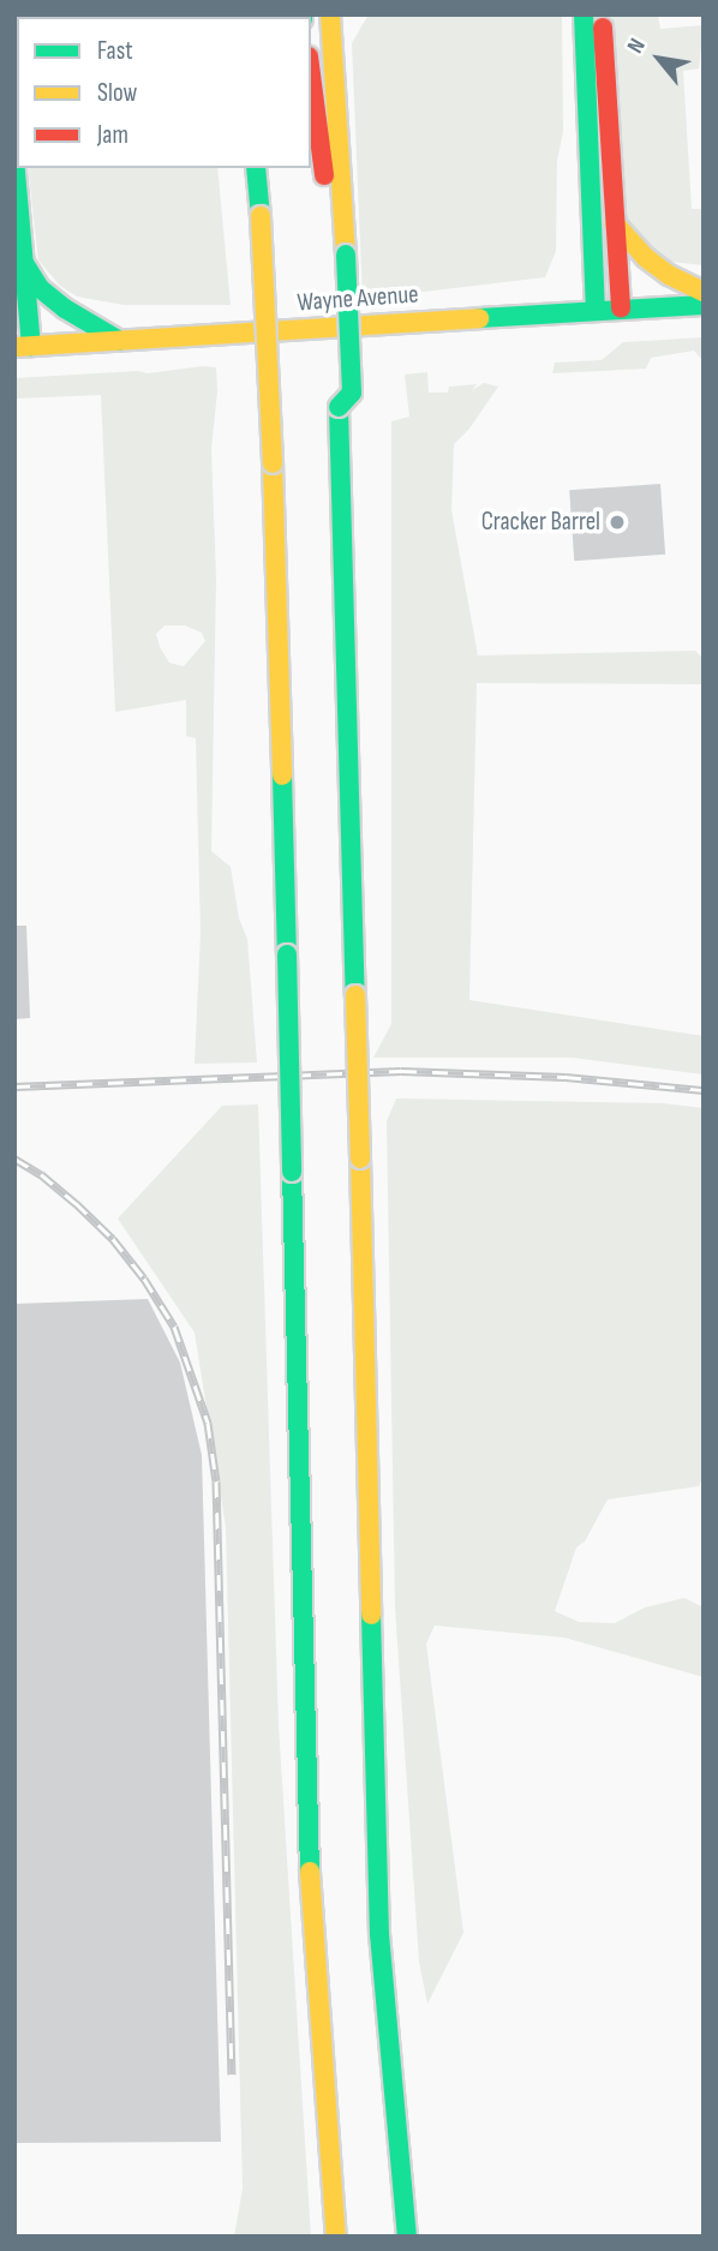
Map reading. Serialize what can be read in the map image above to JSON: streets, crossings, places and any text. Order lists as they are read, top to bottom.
{
  "streets": {
    "main road": ["Wayne Avenue"]
  },
  "places": ["Cracker Barrel"],
  "legend": ["Fast", "Slow", "Jam"],
  "north": "top left"
}
